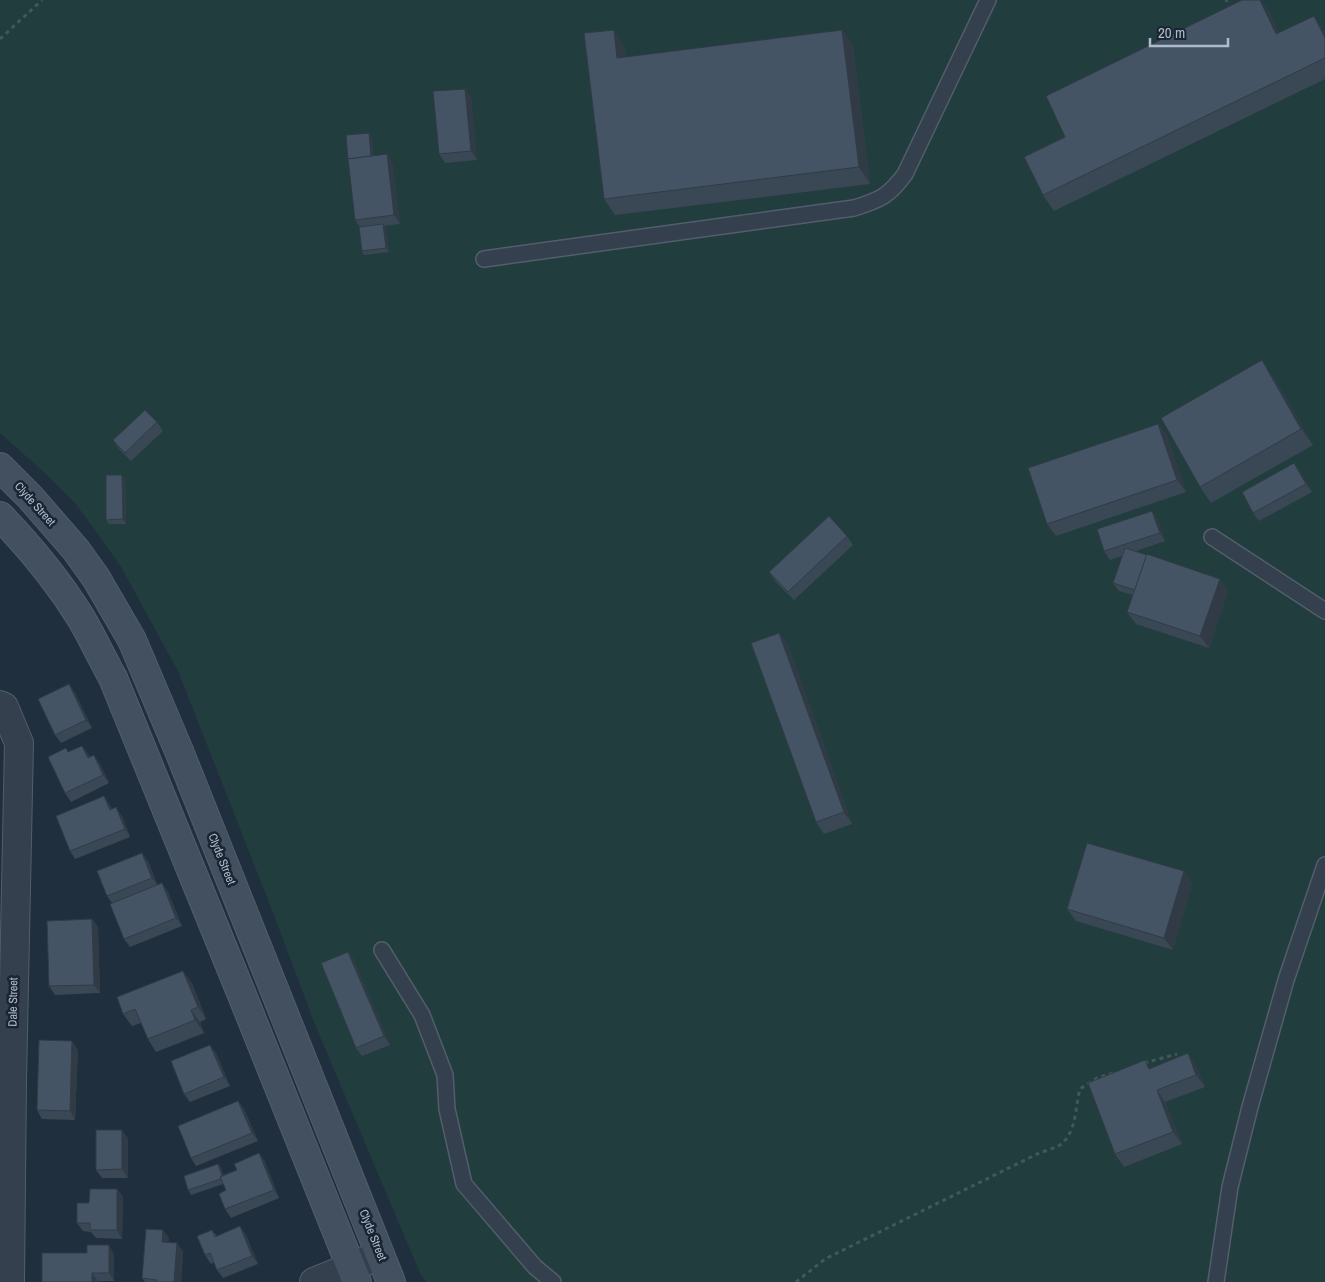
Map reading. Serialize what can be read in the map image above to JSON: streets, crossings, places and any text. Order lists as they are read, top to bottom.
{
  "streets": {
    "main road": ["Clyde Street"],
    "street": ["Dale Street"]
  },
  "scale_bar": "20 m"
}
